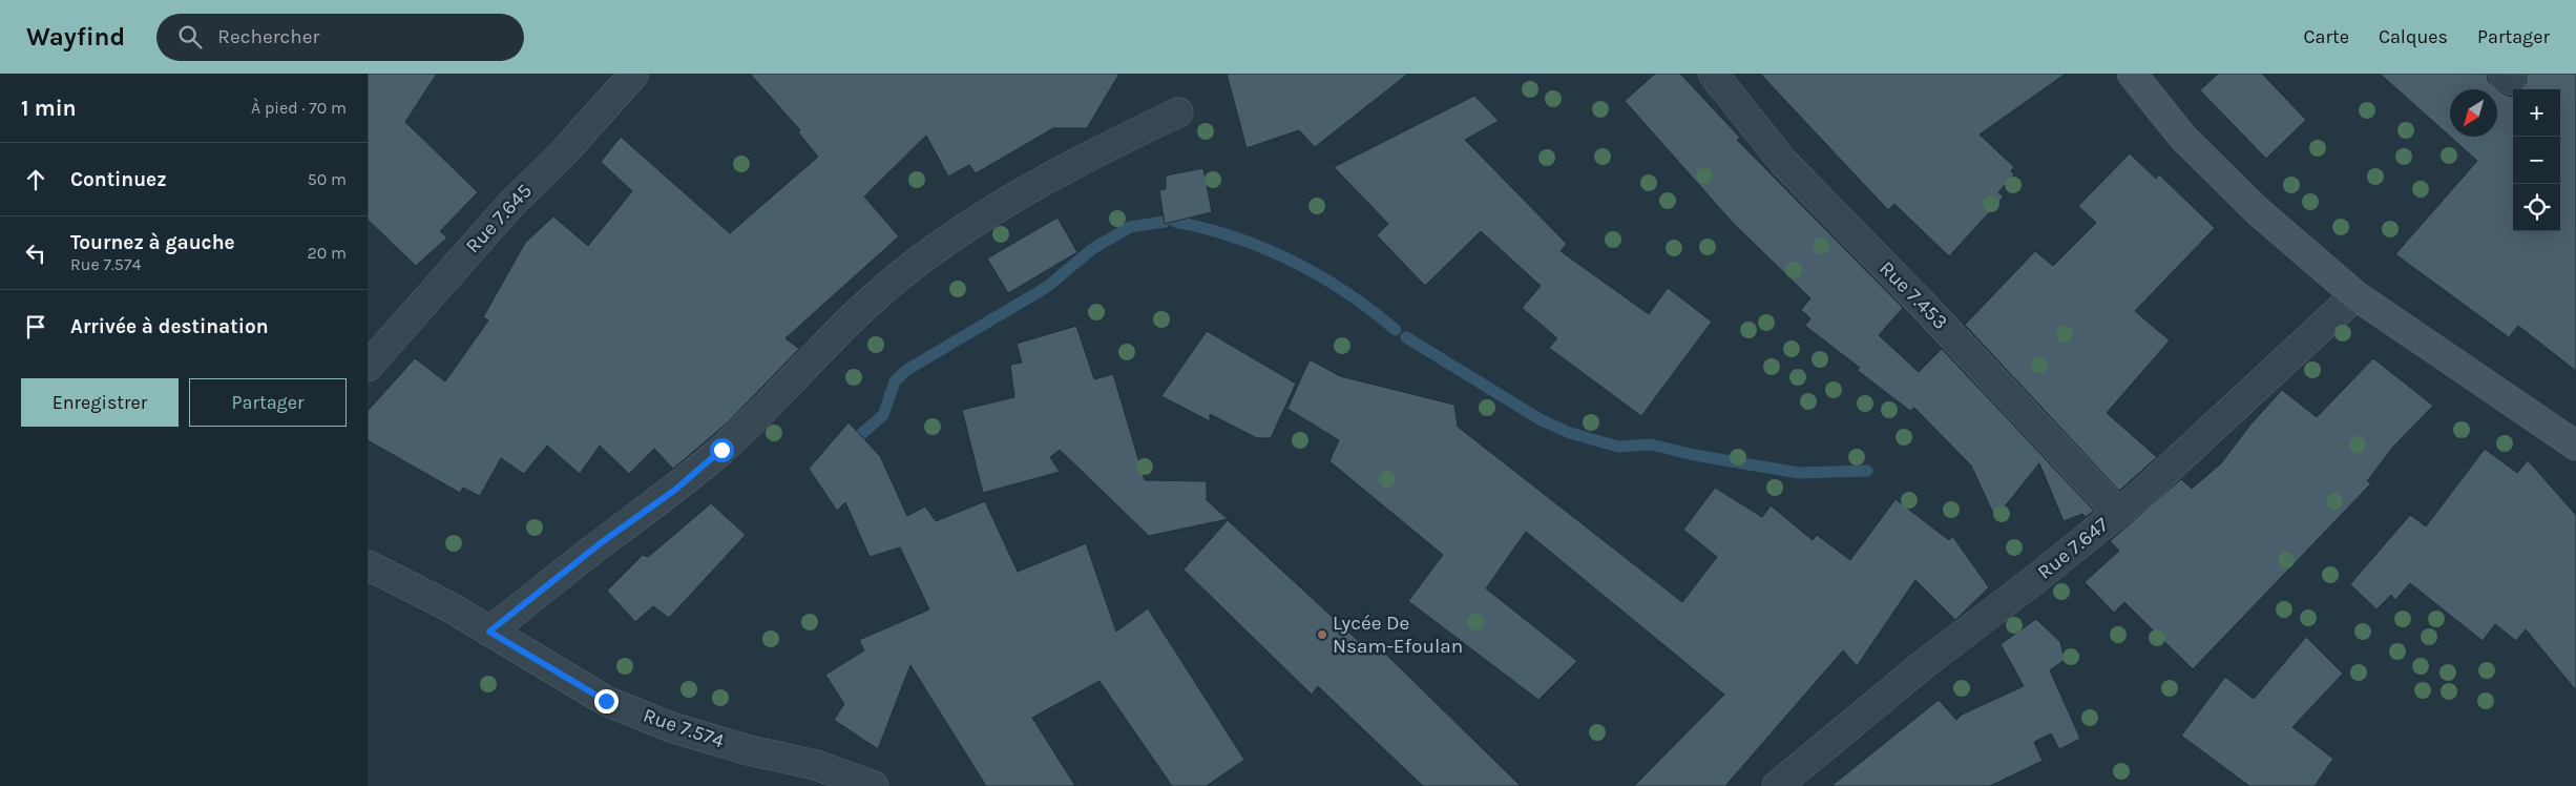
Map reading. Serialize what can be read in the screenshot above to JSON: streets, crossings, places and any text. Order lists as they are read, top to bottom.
{
  "streets": {
    "street": [
      "Rue 7.645",
      "Rue 7.453",
      "Rue 7.647",
      "Rue 7.574"
    ]
  },
  "crossings": [
    ["Rue 7.453", "Rue 7.647"]
  ],
  "places": ["Lycée De Nsam-Efoulan"],
  "north": "bottom left",
  "page": {
    "header": "Wayfind",
    "search": "Rechercher",
    "nav": ["Carte", "Calques", "Partager"],
    "heading": ["1 min", "À pied · 70 m"],
    "map_buttons": ["+", "−"],
    "list": [
      ["Continuez", "50 m"],
      ["Tournez à gauche", "Rue 7.574", "20 m"],
      "Arrivée à destination"
    ],
    "buttons": ["Enregistrer", "Partager"]
  }
}
